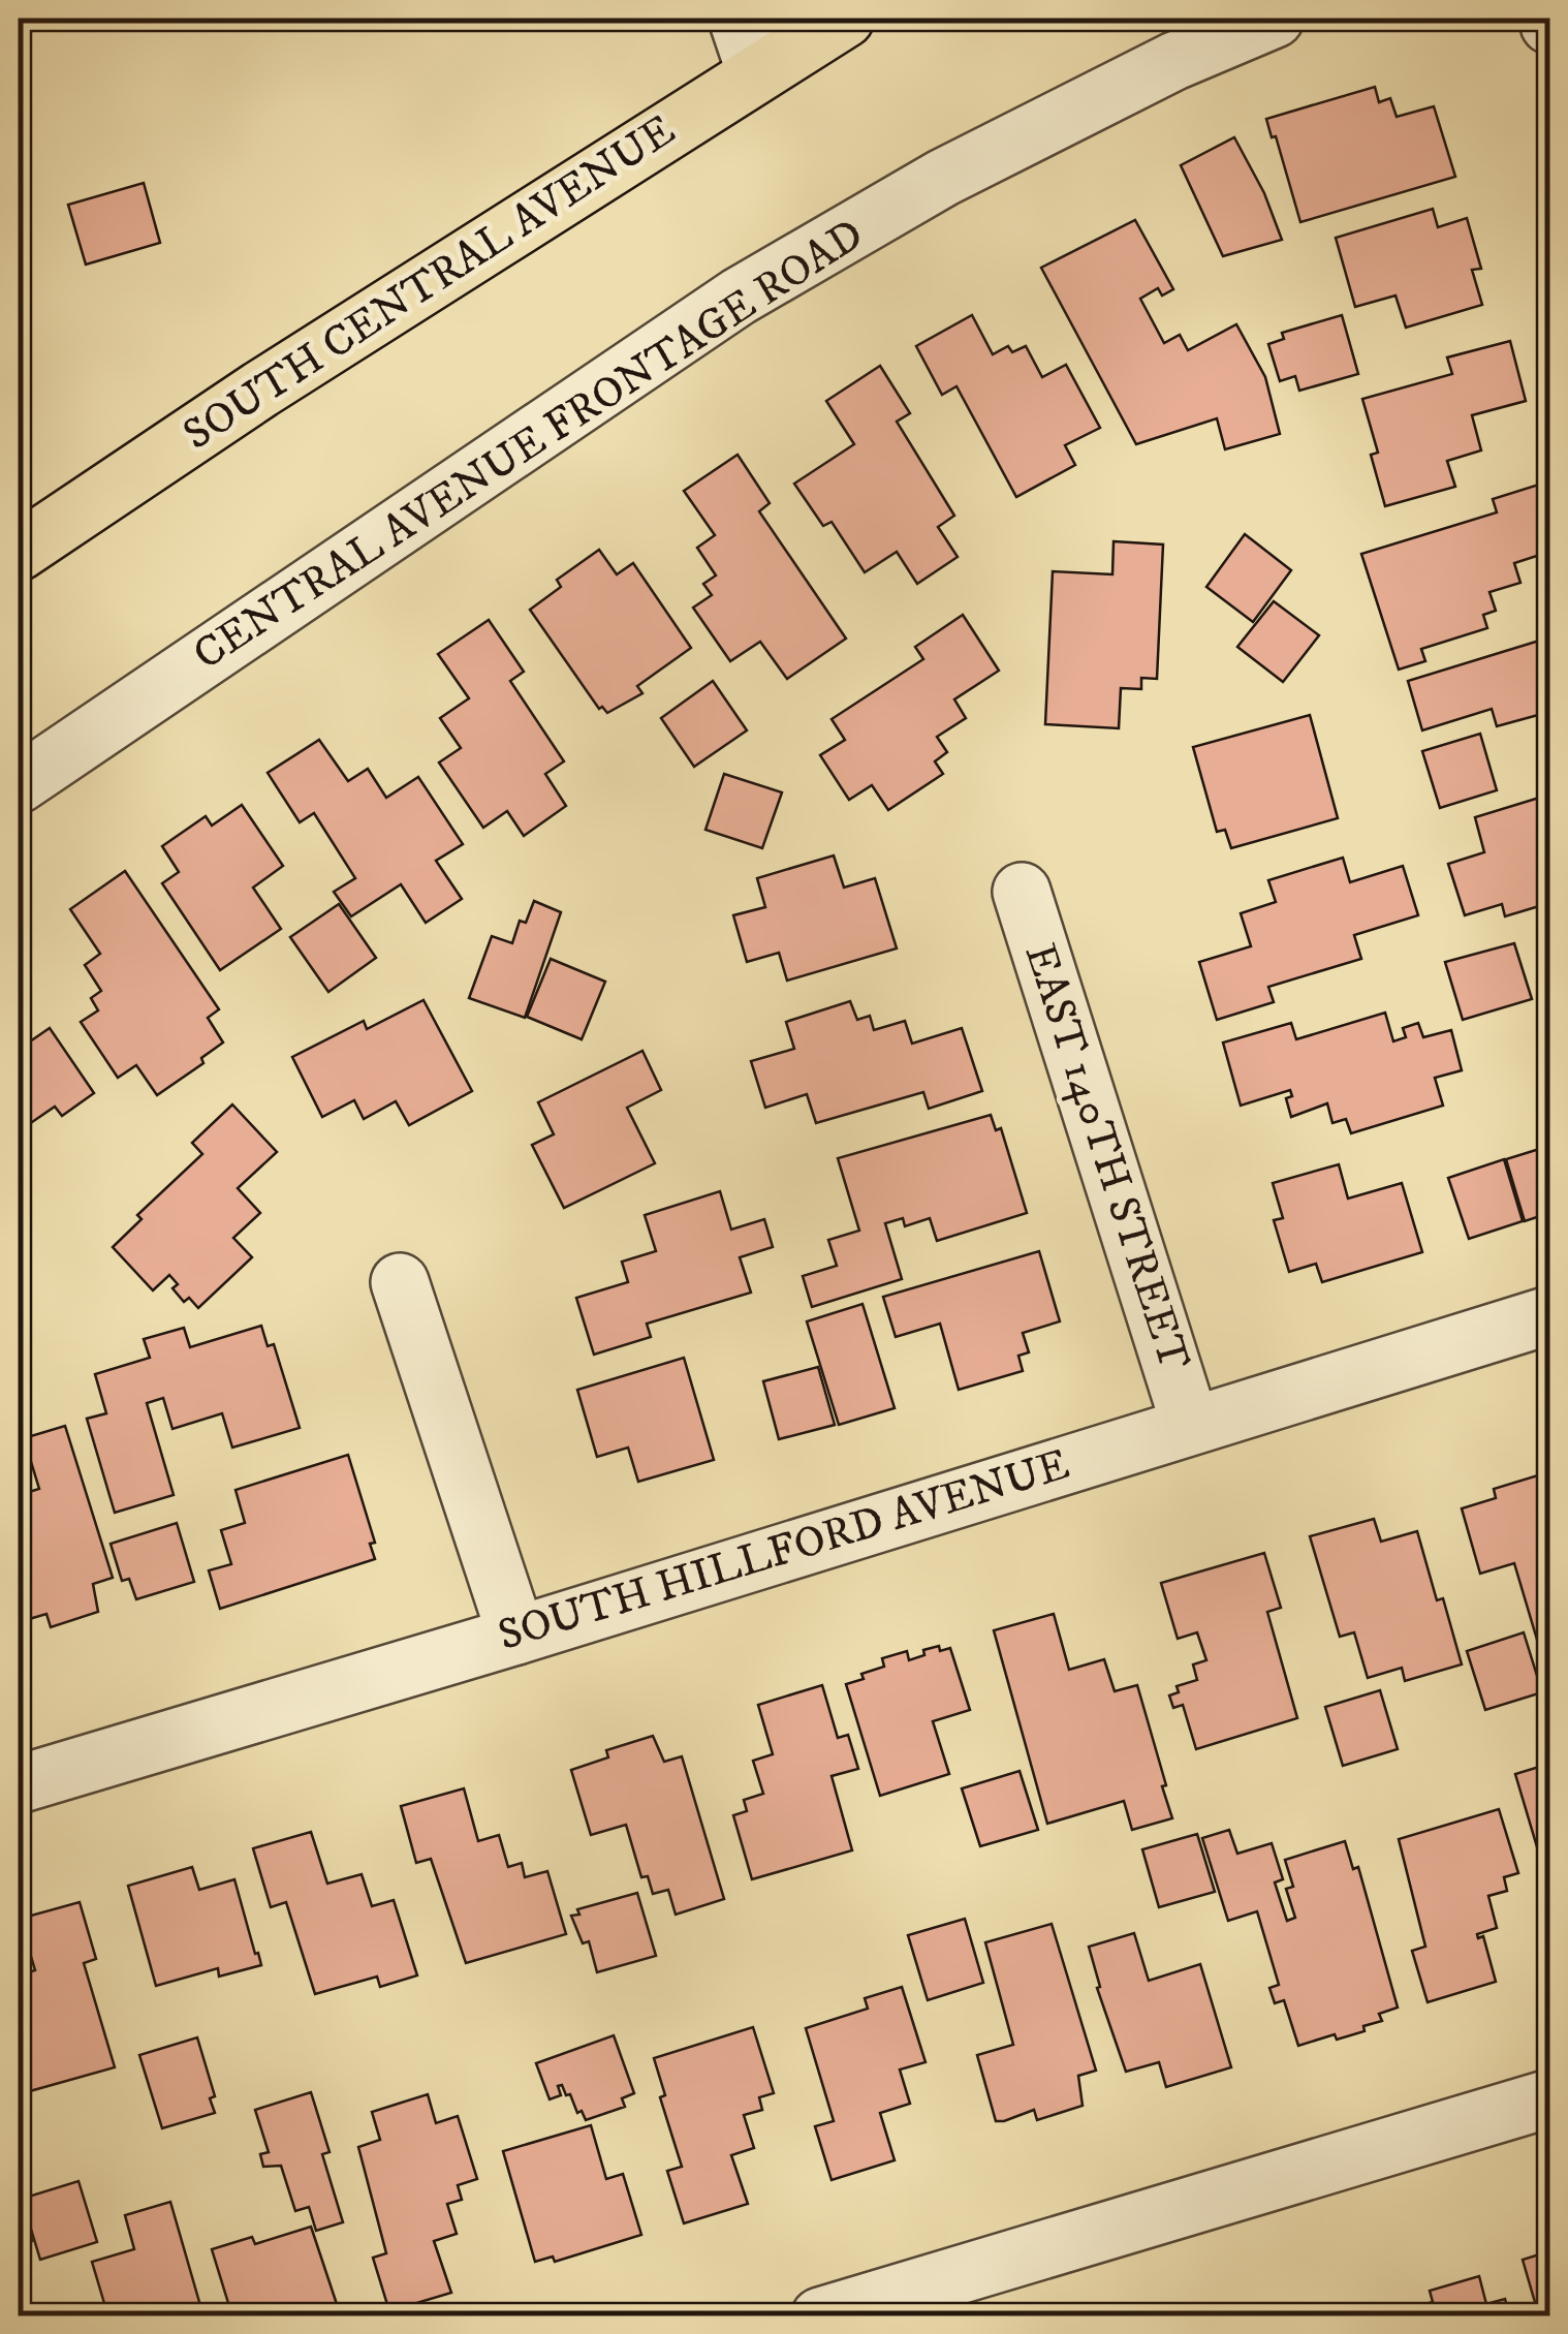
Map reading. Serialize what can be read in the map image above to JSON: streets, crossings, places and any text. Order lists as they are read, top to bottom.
{
  "streets": {
    "main road": ["SOUTH CENTRAL AVENUE"],
    "street": ["CENTRAL AVENUE FRONTAGE ROAD", "EAST 140TH STREET", "SOUTH HILLFORD AVENUE"]
  },
  "crossings": [
    ["EAST 140TH STREET", "SOUTH HILLFORD AVENUE"]
  ]
}
